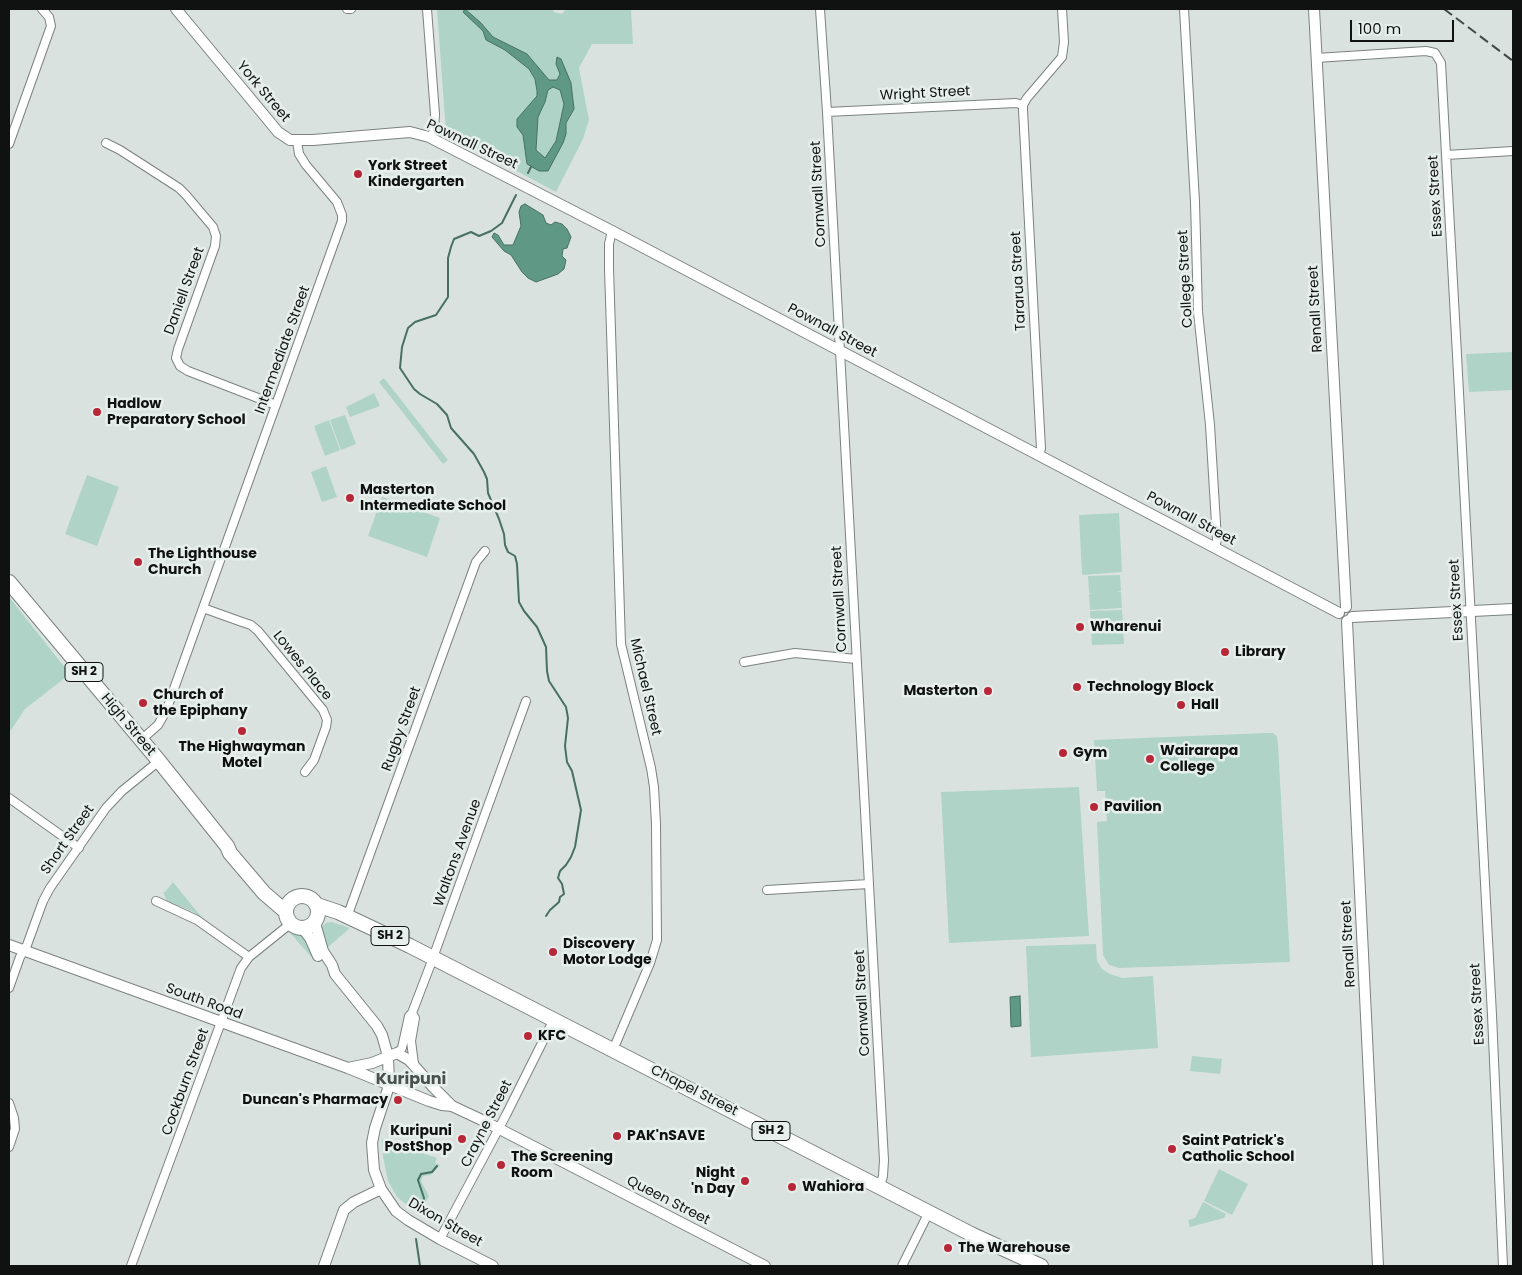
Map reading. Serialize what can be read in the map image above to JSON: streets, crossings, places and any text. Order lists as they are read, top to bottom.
{
  "streets": {
    "highway": ["SH 2", "High Street", "Chapel Street"],
    "street": [
      "York Street",
      "Wright Street",
      "Pownall Street",
      "Cornwall Street",
      "Essex Street",
      "College Street",
      "Tararua Street",
      "Daniell Street",
      "Renall Street",
      "Intermediate Street",
      "Lowes Place",
      "Michael Street",
      "Rugby Street",
      "Short Street",
      "Waltons Avenue",
      "South Road",
      "Cockburn Street",
      "Crayne Street",
      "Queen Street",
      "Dixon Street"
    ]
  },
  "crossings": [
    ["York Street", "Pownall Street"],
    ["York Street", "Intermediate Street"],
    ["Wright Street", "Cornwall Street"],
    ["Wright Street", "Tararua Street"],
    ["Pownall Street", "Cornwall Street"],
    ["Pownall Street", "College Street"],
    ["Pownall Street", "Tararua Street"],
    ["Pownall Street", "Renall Street"],
    ["Pownall Street", "Intermediate Street"],
    ["Pownall Street", "Michael Street"],
    ["Cornwall Street", "Chapel Street"],
    ["Essex Street", "Renall Street"],
    ["Daniell Street", "Intermediate Street"],
    ["Intermediate Street", "Lowes Place"],
    ["Intermediate Street", "High Street"],
    ["SH 2", "High Street"],
    ["SH 2", "Cockburn Street"],
    ["SH 2", "Chapel Street"],
    ["Michael Street", "Chapel Street"],
    ["High Street", "Short Street"],
    ["High Street", "Waltons Avenue"],
    ["High Street", "South Road"],
    ["High Street", "Cockburn Street"],
    ["High Street", "Chapel Street"],
    ["High Street", "Queen Street"],
    ["High Street", "Dixon Street"],
    ["Rugby Street", "Chapel Street"],
    ["Short Street", "South Road"],
    ["Waltons Avenue", "Chapel Street"],
    ["Waltons Avenue", "Queen Street"],
    ["South Road", "Cockburn Street"],
    ["South Road", "Queen Street"],
    ["South Road", "Dixon Street"],
    ["Cockburn Street", "Chapel Street"],
    ["Chapel Street", "Crayne Street"],
    ["Crayne Street", "Queen Street"],
    ["Crayne Street", "Dixon Street"],
    ["Queen Street", "Dixon Street"]
  ],
  "districts": ["Kuripuni"],
  "places": [
    "York Street Kindergarten",
    "Hadlow Preparatory School",
    "Masterton Intermediate School",
    "The Lighthouse Church",
    "Wharenui",
    "Library",
    "Technology Block",
    "Masterton",
    "Church of the Epiphany",
    "Hall",
    "The Highwayman Motel",
    "Gym",
    "Wairarapa College",
    "Pavilion",
    "Discovery Motor Lodge",
    "KFC",
    "Duncan's Pharmacy",
    "PAK'nSAVE",
    "Kuripuni PostShop",
    "Saint Patrick's Catholic School",
    "The Screening Room",
    "Night 'n Day",
    "Wahiora",
    "The Warehouse"
  ],
  "scale_bar": "100 m"
}
